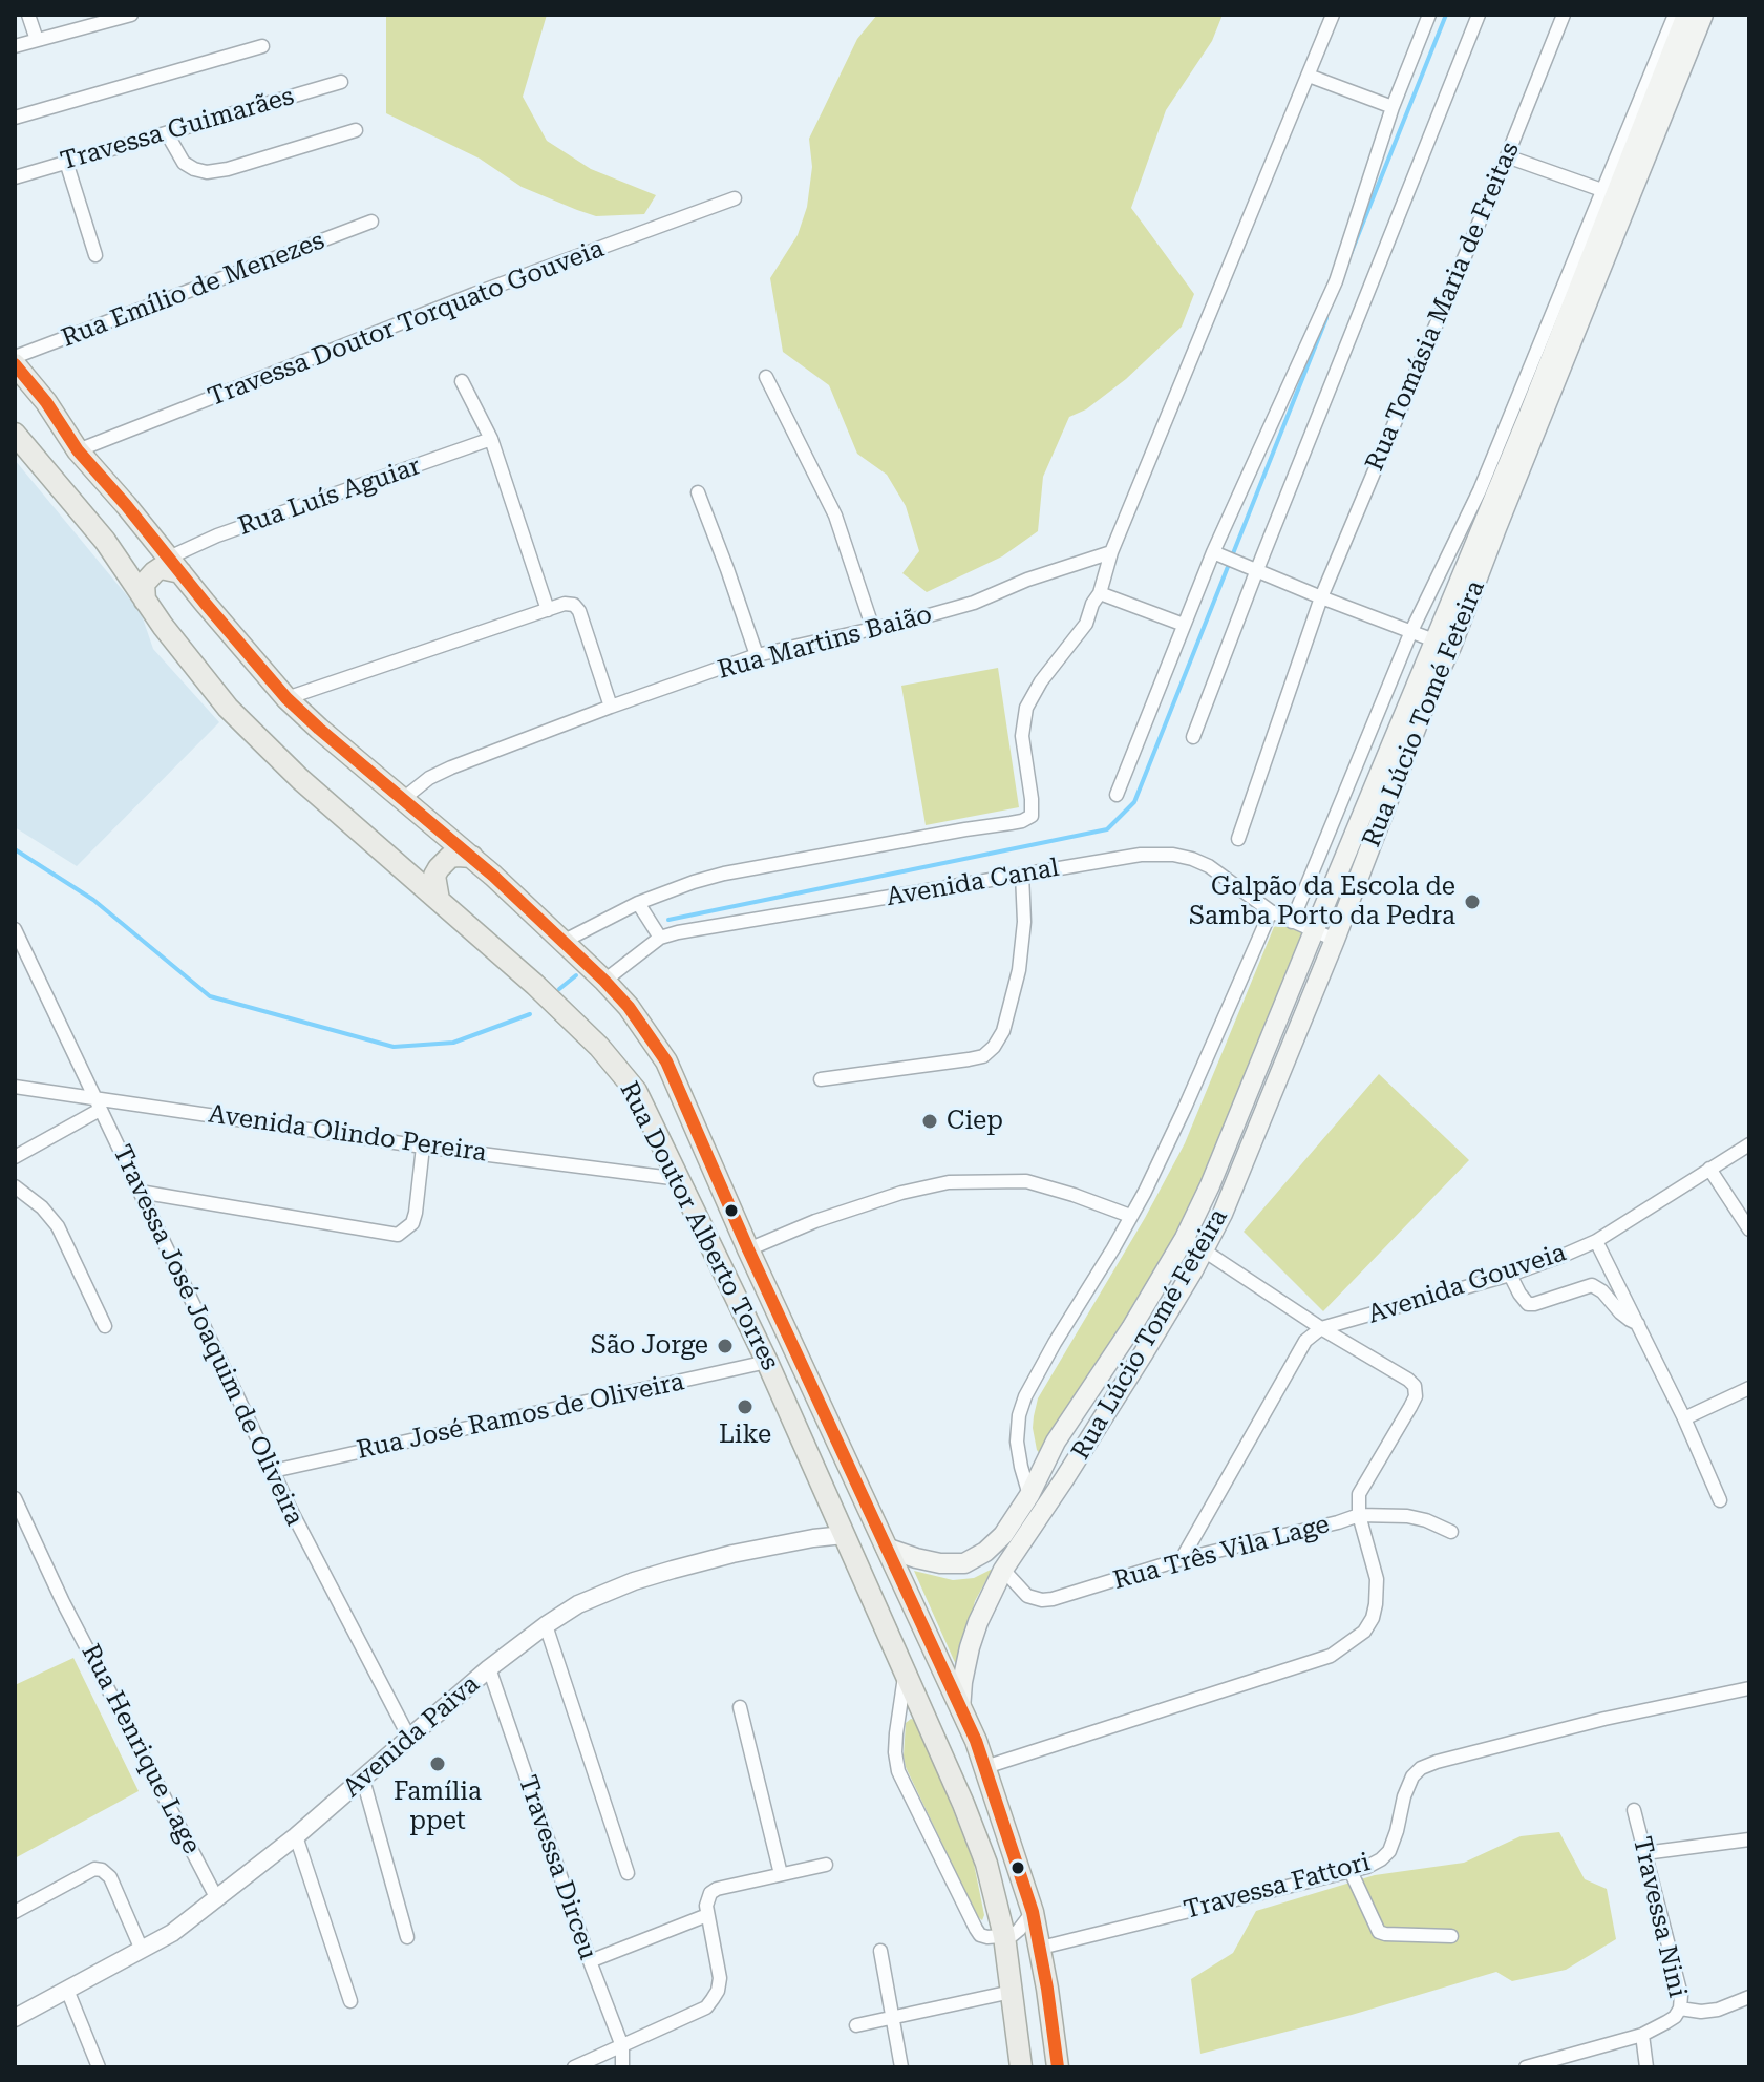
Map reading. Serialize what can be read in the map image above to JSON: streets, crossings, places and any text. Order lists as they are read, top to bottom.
{
  "streets": {
    "main road": ["Rua Lúcio Tomé Feteira", "Rua Doutor Alberto Torres"],
    "street": [
      "Travessa Guimarães",
      "Rua Emílio de Menezes",
      "Rua Tomásia Maria de Freitas",
      "Travessa Doutor Torquato Gouveia",
      "Rua Luís Aguiar",
      "Rua Martins Baião",
      "Avenida Canal",
      "Avenida Olindo Pereira",
      "Avenida Gouveia",
      "Travessa José Joaquim de Oliveira",
      "Rua José Ramos de Oliveira",
      "Rua Três Vila Lage",
      "Avenida Paiva",
      "Rua Henrique Lage",
      "Travessa Dirceu",
      "Travessa Fattori",
      "Travessa Nini"
    ]
  },
  "crossings": [
    ["Rua Lúcio Tomé Feteira", "Avenida Canal"],
    ["Rua Lúcio Tomé Feteira", "Rua Três Vila Lage"],
    ["Avenida Olindo Pereira", "Rua Doutor Alberto Torres"],
    ["Avenida Olindo Pereira", "Travessa José Joaquim de Oliveira"],
    ["Rua Doutor Alberto Torres", "Rua José Ramos de Oliveira"],
    ["Rua Doutor Alberto Torres", "Avenida Paiva"],
    ["Travessa José Joaquim de Oliveira", "Rua José Ramos de Oliveira"],
    ["Travessa José Joaquim de Oliveira", "Avenida Paiva"],
    ["Avenida Paiva", "Rua Henrique Lage"],
    ["Avenida Paiva", "Travessa Dirceu"]
  ],
  "places": [
    "Galpão da Escola de Samba Porto da Pedra",
    "Ciep",
    "São Jorge",
    "Like",
    "Família ppet"
  ]
}
